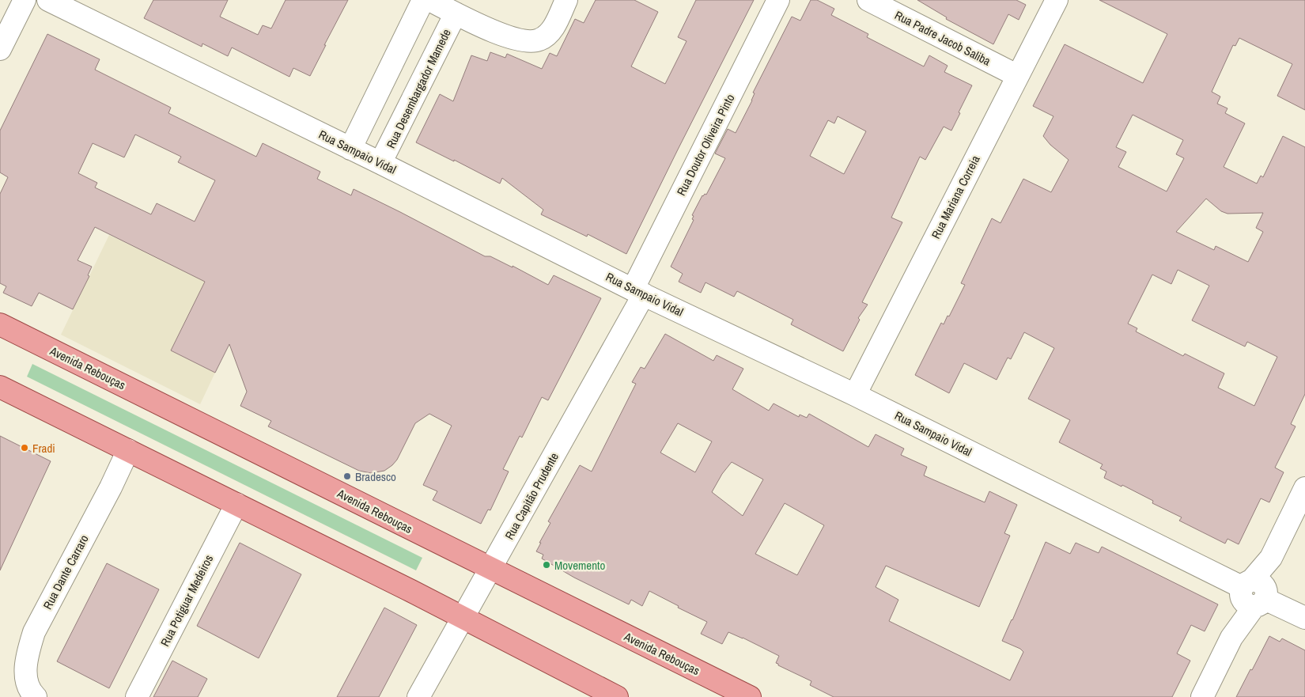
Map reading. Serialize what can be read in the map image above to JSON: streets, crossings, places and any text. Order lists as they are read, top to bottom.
{
  "streets": {
    "main road": ["Avenida Rebouças"],
    "street": [
      "Rua Padre Jacob Saliba",
      "Rua Desembargador Mamede",
      "Rua Doutor Oliveira Pinto",
      "Rua Sampaio Vidal",
      "Rua Mariana Correia",
      "Rua Capitão Prudente",
      "Rua Dante Carraro",
      "Rua Potiguar Medeiros"
    ]
  },
  "crossings": [
    ["Rua Padre Jacob Saliba", "Rua Mariana Correia"],
    ["Rua Desembargador Mamede", "Rua Sampaio Vidal"],
    ["Rua Doutor Oliveira Pinto", "Rua Sampaio Vidal"],
    ["Rua Doutor Oliveira Pinto", "Rua Capitão Prudente"],
    ["Rua Sampaio Vidal", "Rua Mariana Correia"],
    ["Rua Sampaio Vidal", "Rua Capitão Prudente"],
    ["Avenida Rebouças", "Rua Capitão Prudente"]
  ],
  "places": ["Fradi", "Bradesco", "Movemento"]
}
